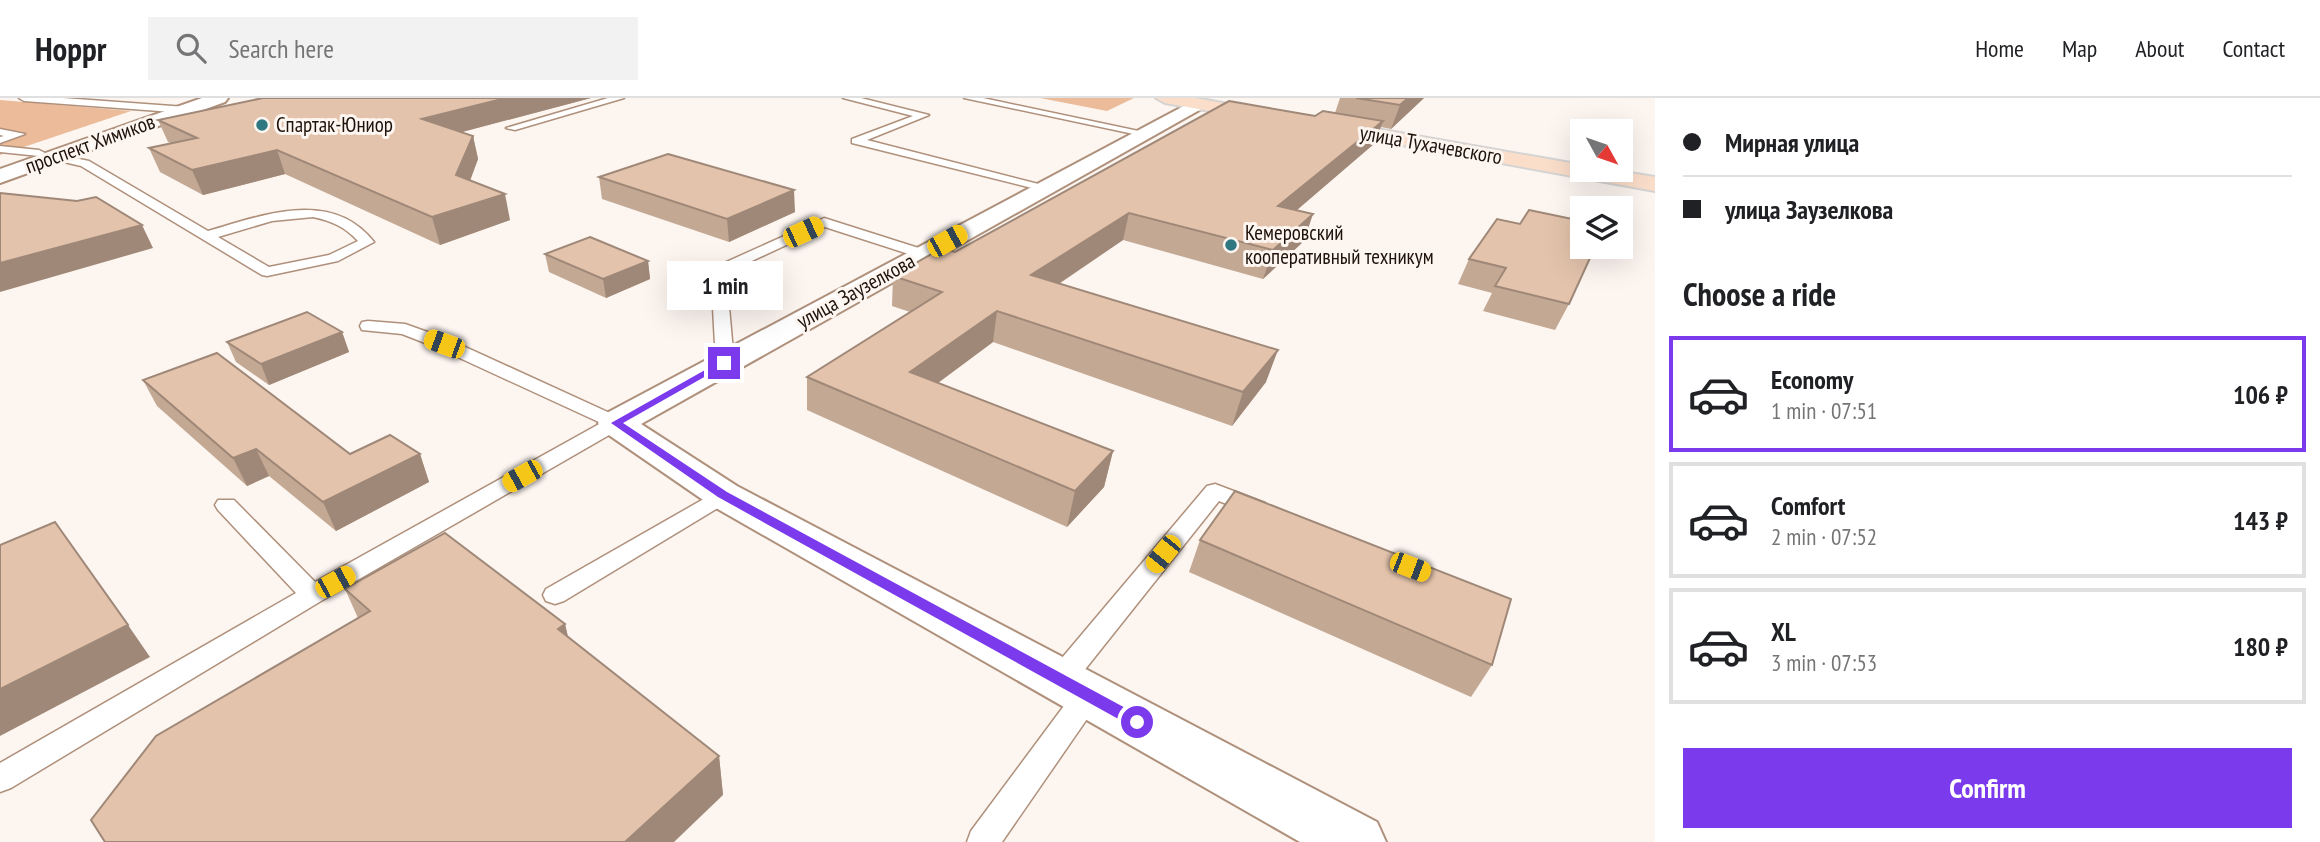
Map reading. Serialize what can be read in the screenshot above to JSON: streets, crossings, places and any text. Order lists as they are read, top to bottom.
{
  "streets": {
    "main road": ["улица Тухачевского"],
    "street": ["проспект Химиков", "улица Заузелкова"]
  },
  "crossings": [
    ["улица Тухачевского", "улица Заузелкова"]
  ],
  "places": ["Спартак-Юниор", "Кемеровский кооперативный техникум"],
  "north": "bottom right",
  "page": {
    "header": "Hoppr",
    "search": "Search here",
    "nav": [
      "Home",
      "Map",
      "About",
      "Contact"
    ],
    "banner": ["Мирная улица", "улица Заузелкова"],
    "heading": "Choose a ride",
    "bubble": "1 min",
    "list": [
      {
        "name": "Economy",
        "note": "1 min · 07:51",
        "value": "106 ₽"
      },
      {
        "name": "Comfort",
        "note": "2 min · 07:52",
        "value": "143 ₽"
      },
      {
        "name": "XL",
        "note": "3 min · 07:53",
        "value": "180 ₽"
      }
    ],
    "buttons": "Confirm"
  }
}
